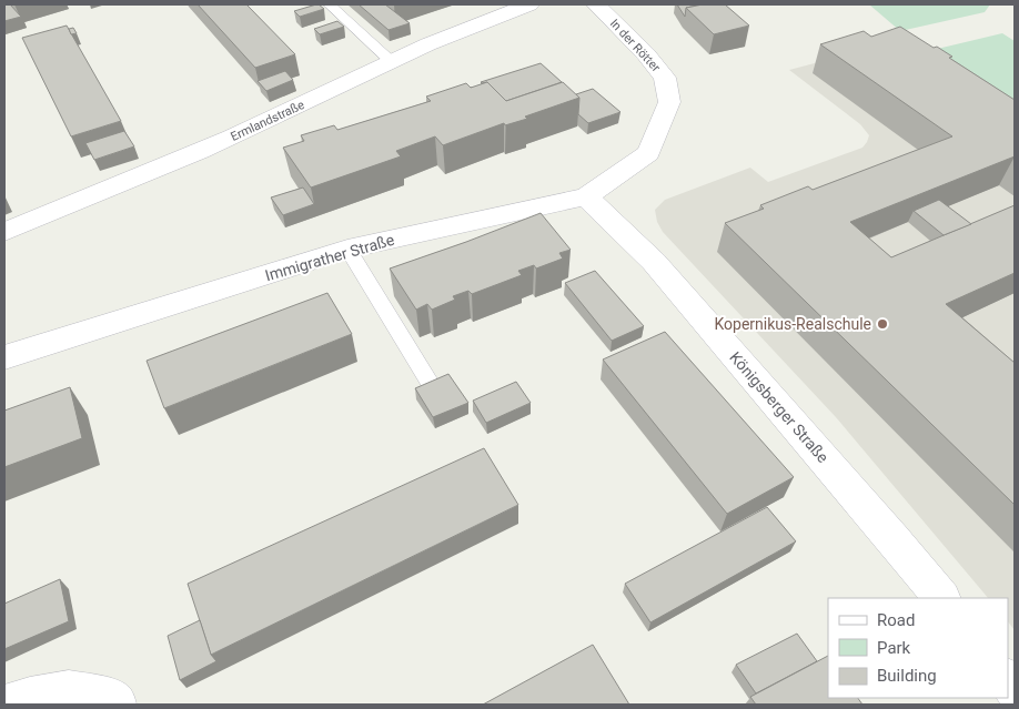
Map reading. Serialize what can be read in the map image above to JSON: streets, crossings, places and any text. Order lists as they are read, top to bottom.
{
  "streets": {
    "street": [
      "In der Rötter",
      "Ermlandstraße",
      "Immigrather Straße",
      "Königsberger Straße"
    ]
  },
  "crossings": [
    ["In der Rötter", "Immigrather Straße"],
    ["Immigrather Straße", "Königsberger Straße"]
  ],
  "places": ["Kopernikus-Realschule"],
  "legend": ["Road", "Park", "Building"]
}
